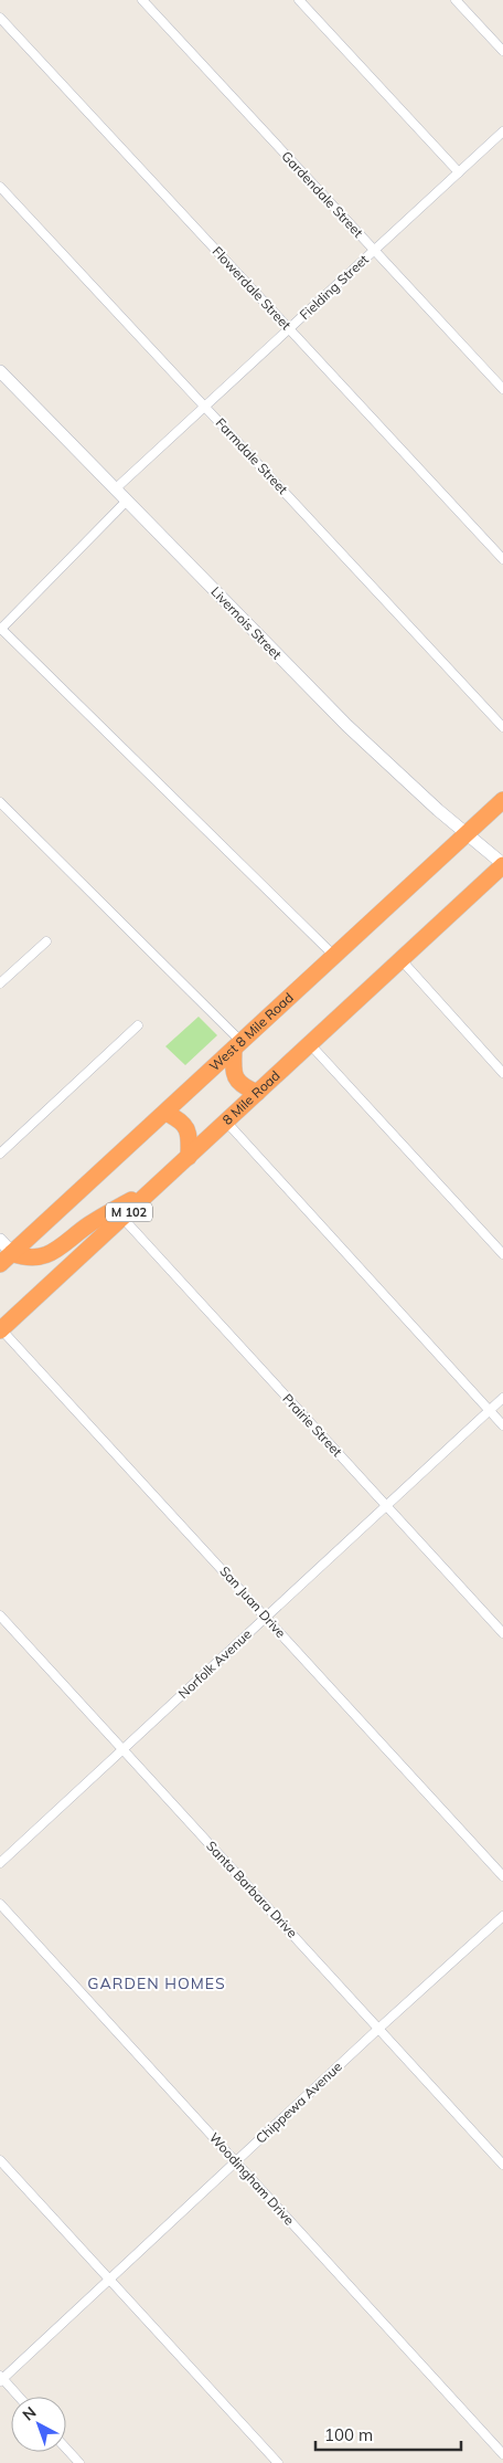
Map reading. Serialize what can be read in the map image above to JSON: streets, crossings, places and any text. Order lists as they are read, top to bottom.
{
  "streets": {
    "highway": ["West 8 Mile Road", "8 Mile Road", "M 102"],
    "street": [
      "Gardendale Street",
      "Fielding Street",
      "Flowerdale Street",
      "Farmdale Street",
      "Livernois Street",
      "Prairie Street",
      "San Juan Drive",
      "Norfolk Avenue",
      "Santa Barbara Drive",
      "Chippewa Avenue",
      "Woodingham Drive"
    ]
  },
  "crossings": [
    ["Gardendale Street", "Fielding Street"],
    ["Fielding Street", "Flowerdale Street"],
    ["Fielding Street", "Farmdale Street"],
    ["Fielding Street", "Livernois Street"],
    ["Livernois Street", "West 8 Mile Road"],
    ["Livernois Street", "8 Mile Road"],
    ["8 Mile Road", "Prairie Street"],
    ["8 Mile Road", "San Juan Drive"],
    ["Prairie Street", "Norfolk Avenue"],
    ["San Juan Drive", "Norfolk Avenue"],
    ["Norfolk Avenue", "Santa Barbara Drive"],
    ["Santa Barbara Drive", "Chippewa Avenue"],
    ["Chippewa Avenue", "Woodingham Drive"]
  ],
  "districts": ["GARDEN HOMES"],
  "scale_bar": "100 m",
  "north": "top left"
}
